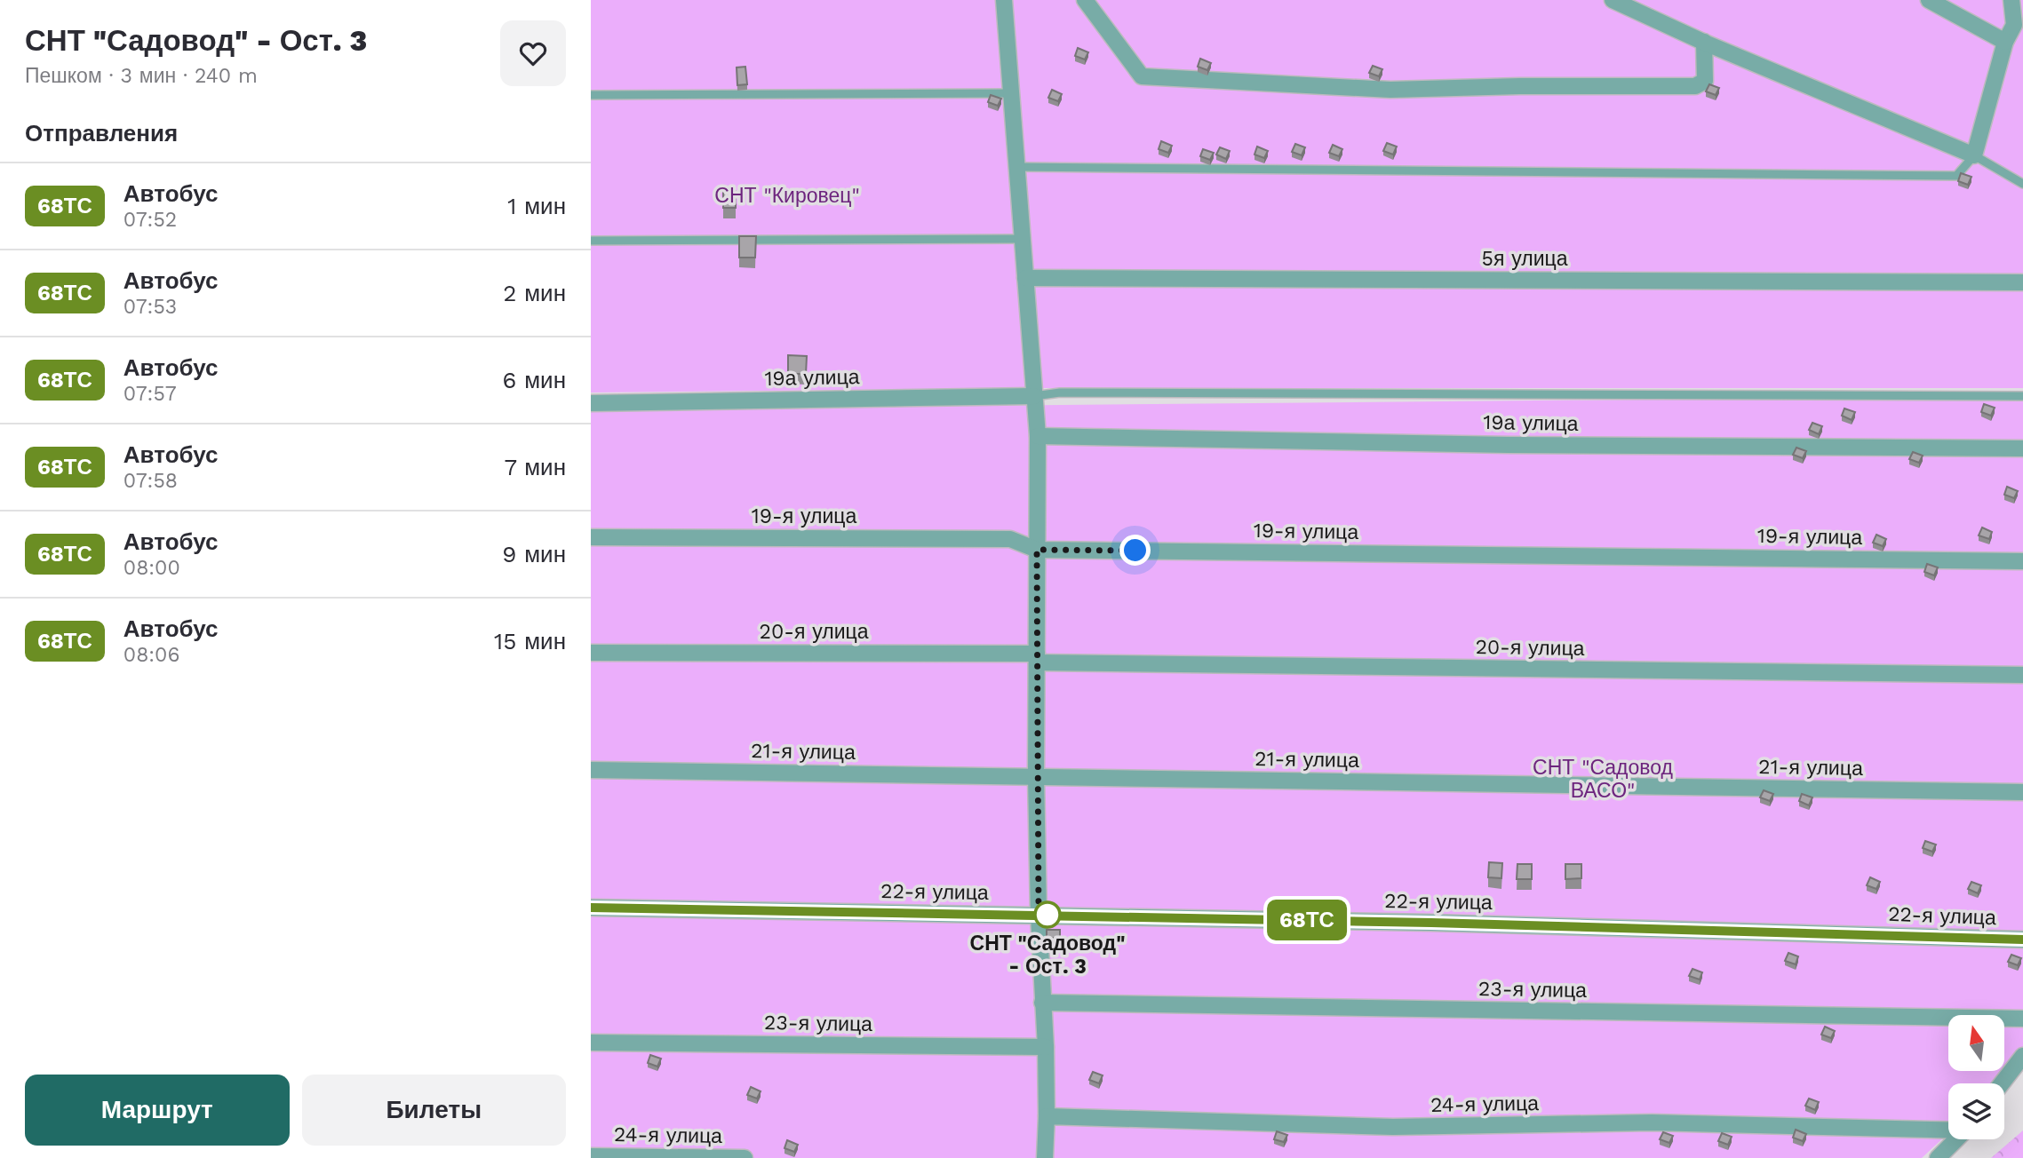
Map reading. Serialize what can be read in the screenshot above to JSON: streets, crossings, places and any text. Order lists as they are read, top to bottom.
{
  "streets": {
    "street": [
      "5я улица",
      "19а улица",
      "19-я улица",
      "20-я улица",
      "21-я улица",
      "22-я улица",
      "23-я улица",
      "24-я улица"
    ]
  },
  "parks": ["СНТ \"Кировец\"", "СНТ \"Садовод ВАСО\""],
  "places": ["СНТ \"Садовод\" - Ост. 3"],
  "lines": ["bus line 68ТС"],
  "north": "top",
  "page": {
    "heading": [
      ["СНТ \"Садовод\" - Ост. 3", "Пешком · 3 мин · 240 m"],
      "Отправления"
    ],
    "on_map": "68ТС",
    "list": [
      {
        "mark": "68ТС",
        "name": "Автобус",
        "note": "07:52",
        "value": "1 мин"
      },
      {
        "mark": "68ТС",
        "name": "Автобус",
        "note": "07:53",
        "value": "2 мин"
      },
      {
        "mark": "68ТС",
        "name": "Автобус",
        "note": "07:57",
        "value": "6 мин"
      },
      {
        "mark": "68ТС",
        "name": "Автобус",
        "note": "07:58",
        "value": "7 мин"
      },
      {
        "mark": "68ТС",
        "name": "Автобус",
        "note": "08:00",
        "value": "9 мин"
      },
      {
        "mark": "68ТС",
        "name": "Автобус",
        "note": "08:06",
        "value": "15 мин"
      }
    ],
    "buttons": ["Маршрут", "Билеты"]
  }
}
